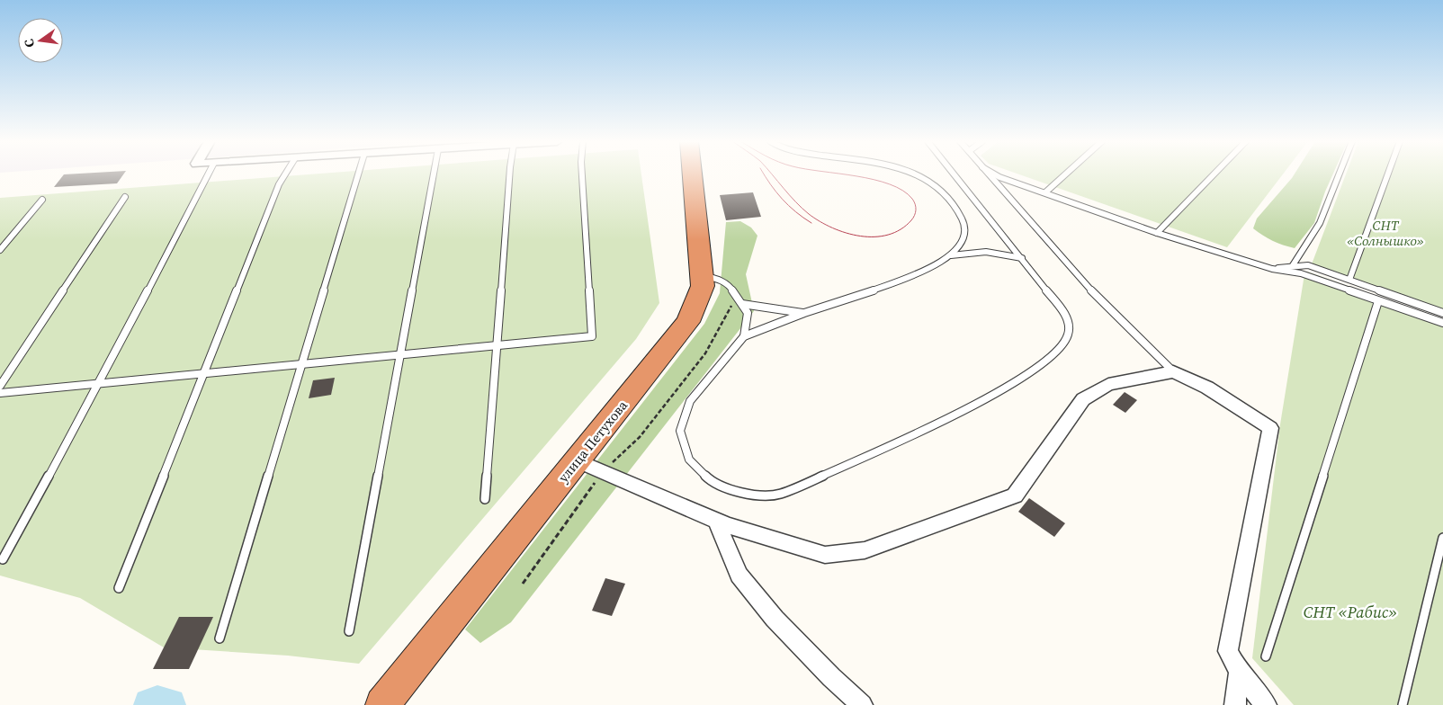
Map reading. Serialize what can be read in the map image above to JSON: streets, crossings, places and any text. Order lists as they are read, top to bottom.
{
  "streets": {
    "highway": ["улица Петухова"]
  },
  "parks": ["СНТ «Солнышко»", "СНТ «Рабис»"],
  "north": "left"
}
